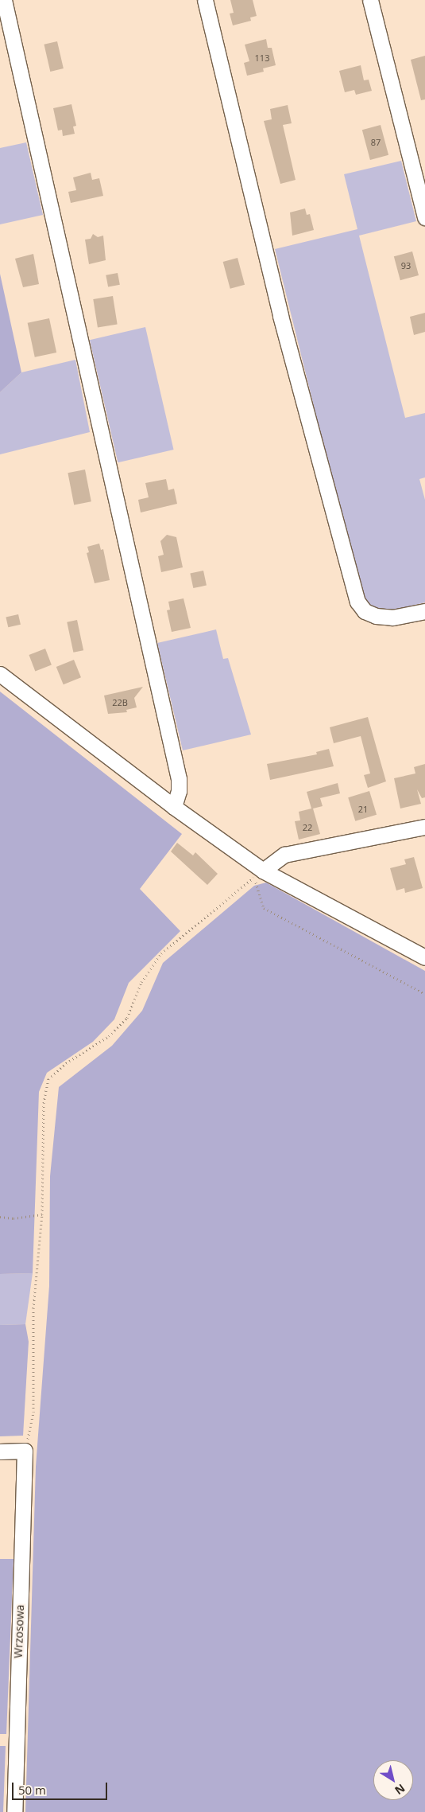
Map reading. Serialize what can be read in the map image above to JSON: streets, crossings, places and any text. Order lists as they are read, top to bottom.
{
  "streets": {
    "street": ["Wrzosowa"]
  },
  "house_numbers": [
    "113",
    "87",
    "93",
    "22B",
    "21",
    "22"
  ],
  "scale_bar": "50 m",
  "north": "bottom right"
}
